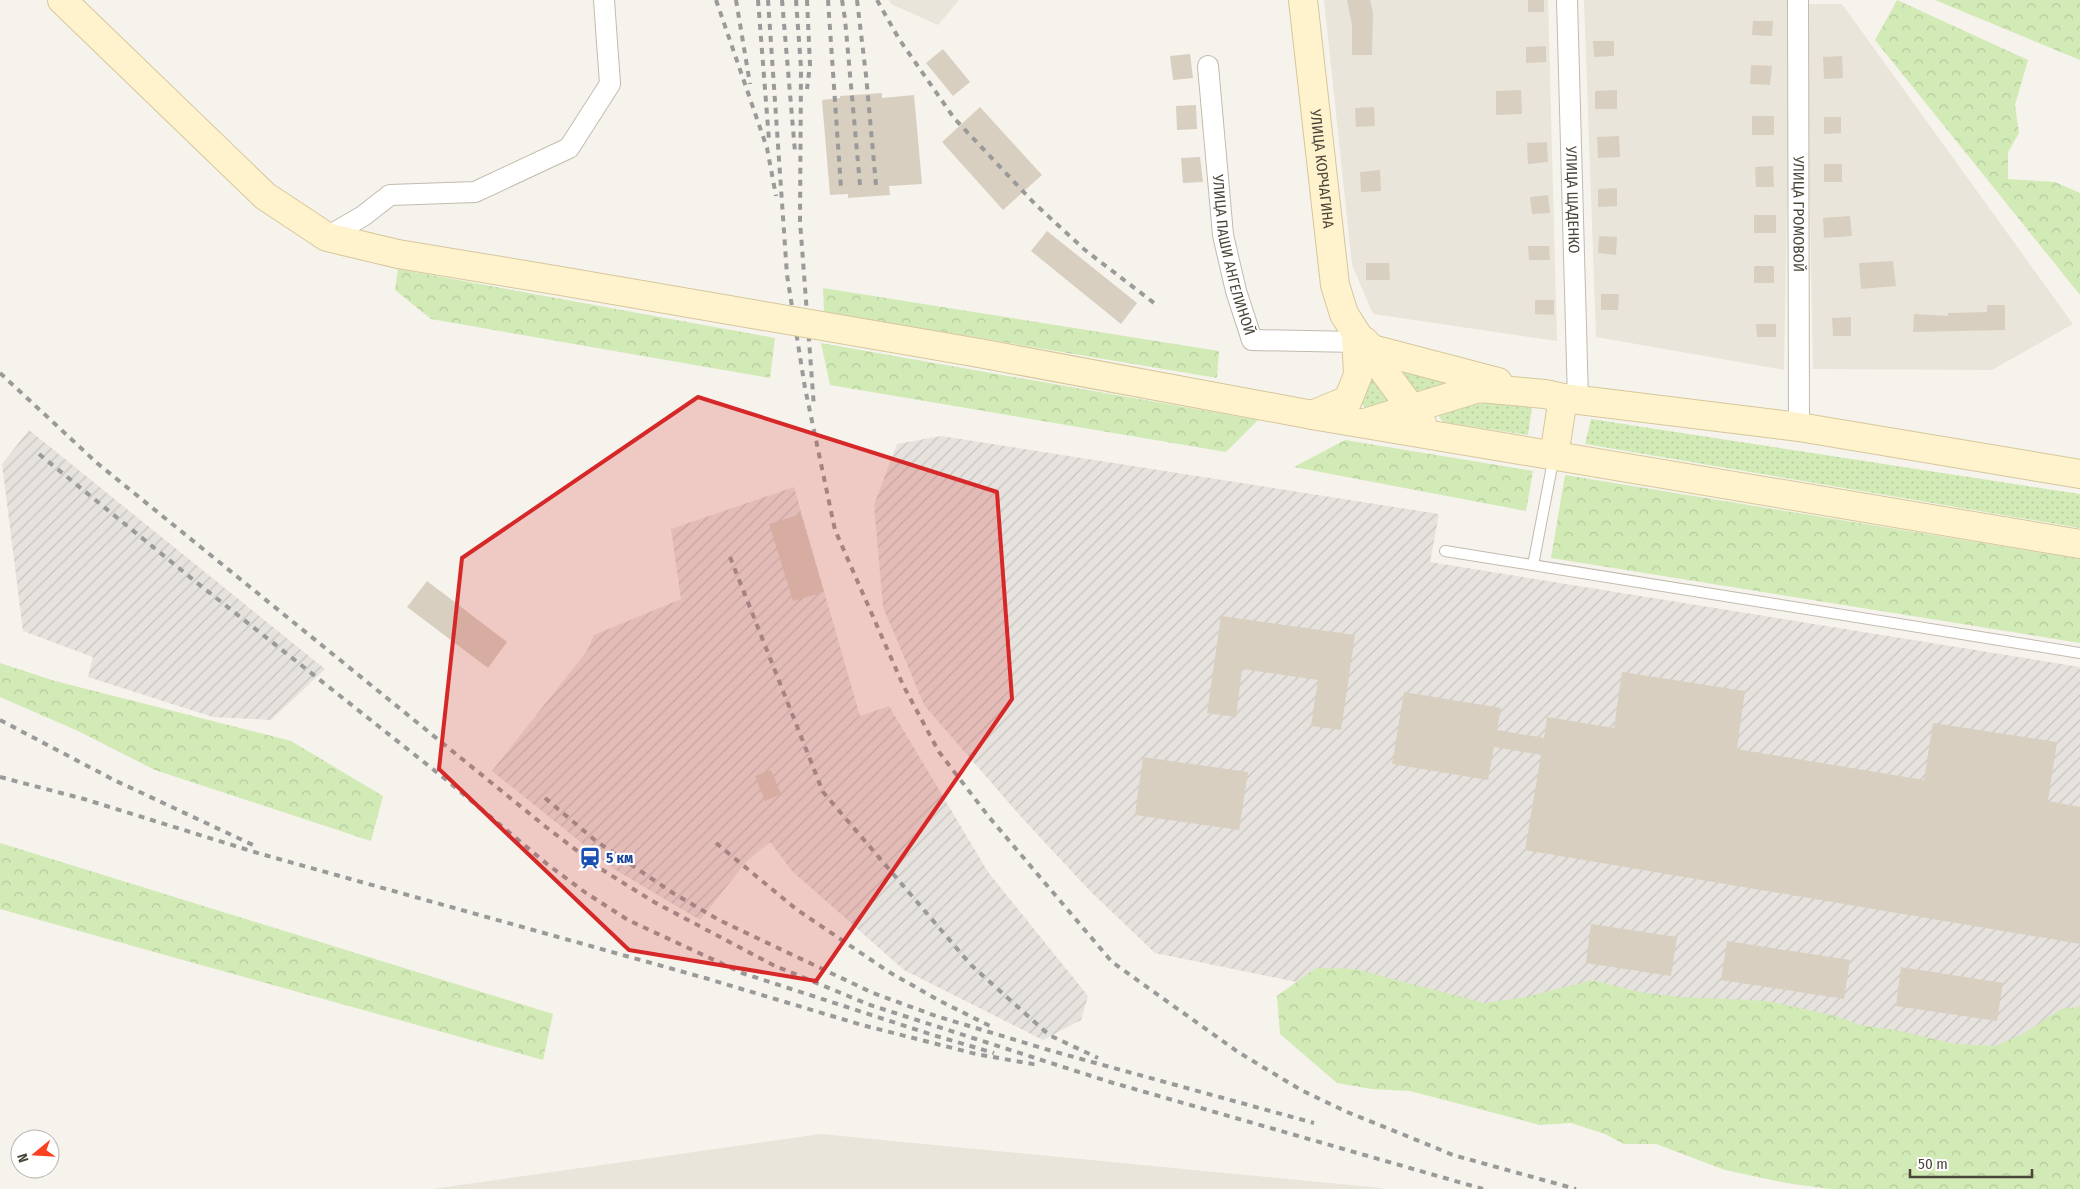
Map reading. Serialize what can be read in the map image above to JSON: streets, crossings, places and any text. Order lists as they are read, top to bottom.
{
  "streets": {
    "main road": ["УЛИЦА КОРЧАГИНА"],
    "street": ["УЛИЦА ЩАДЕНКО", "УЛИЦА ГРОМОВОЙ", "УЛИЦА ПАШИ АНГЕЛИНОЙ"]
  },
  "crossings": [
    ["УЛИЦА КОРЧАГИНА", "УЛИЦА ПАШИ АНГЕЛИНОЙ"]
  ],
  "places": {
    "station": ["5 км"]
  },
  "scale_bar": "50 m",
  "north": "left"
}
